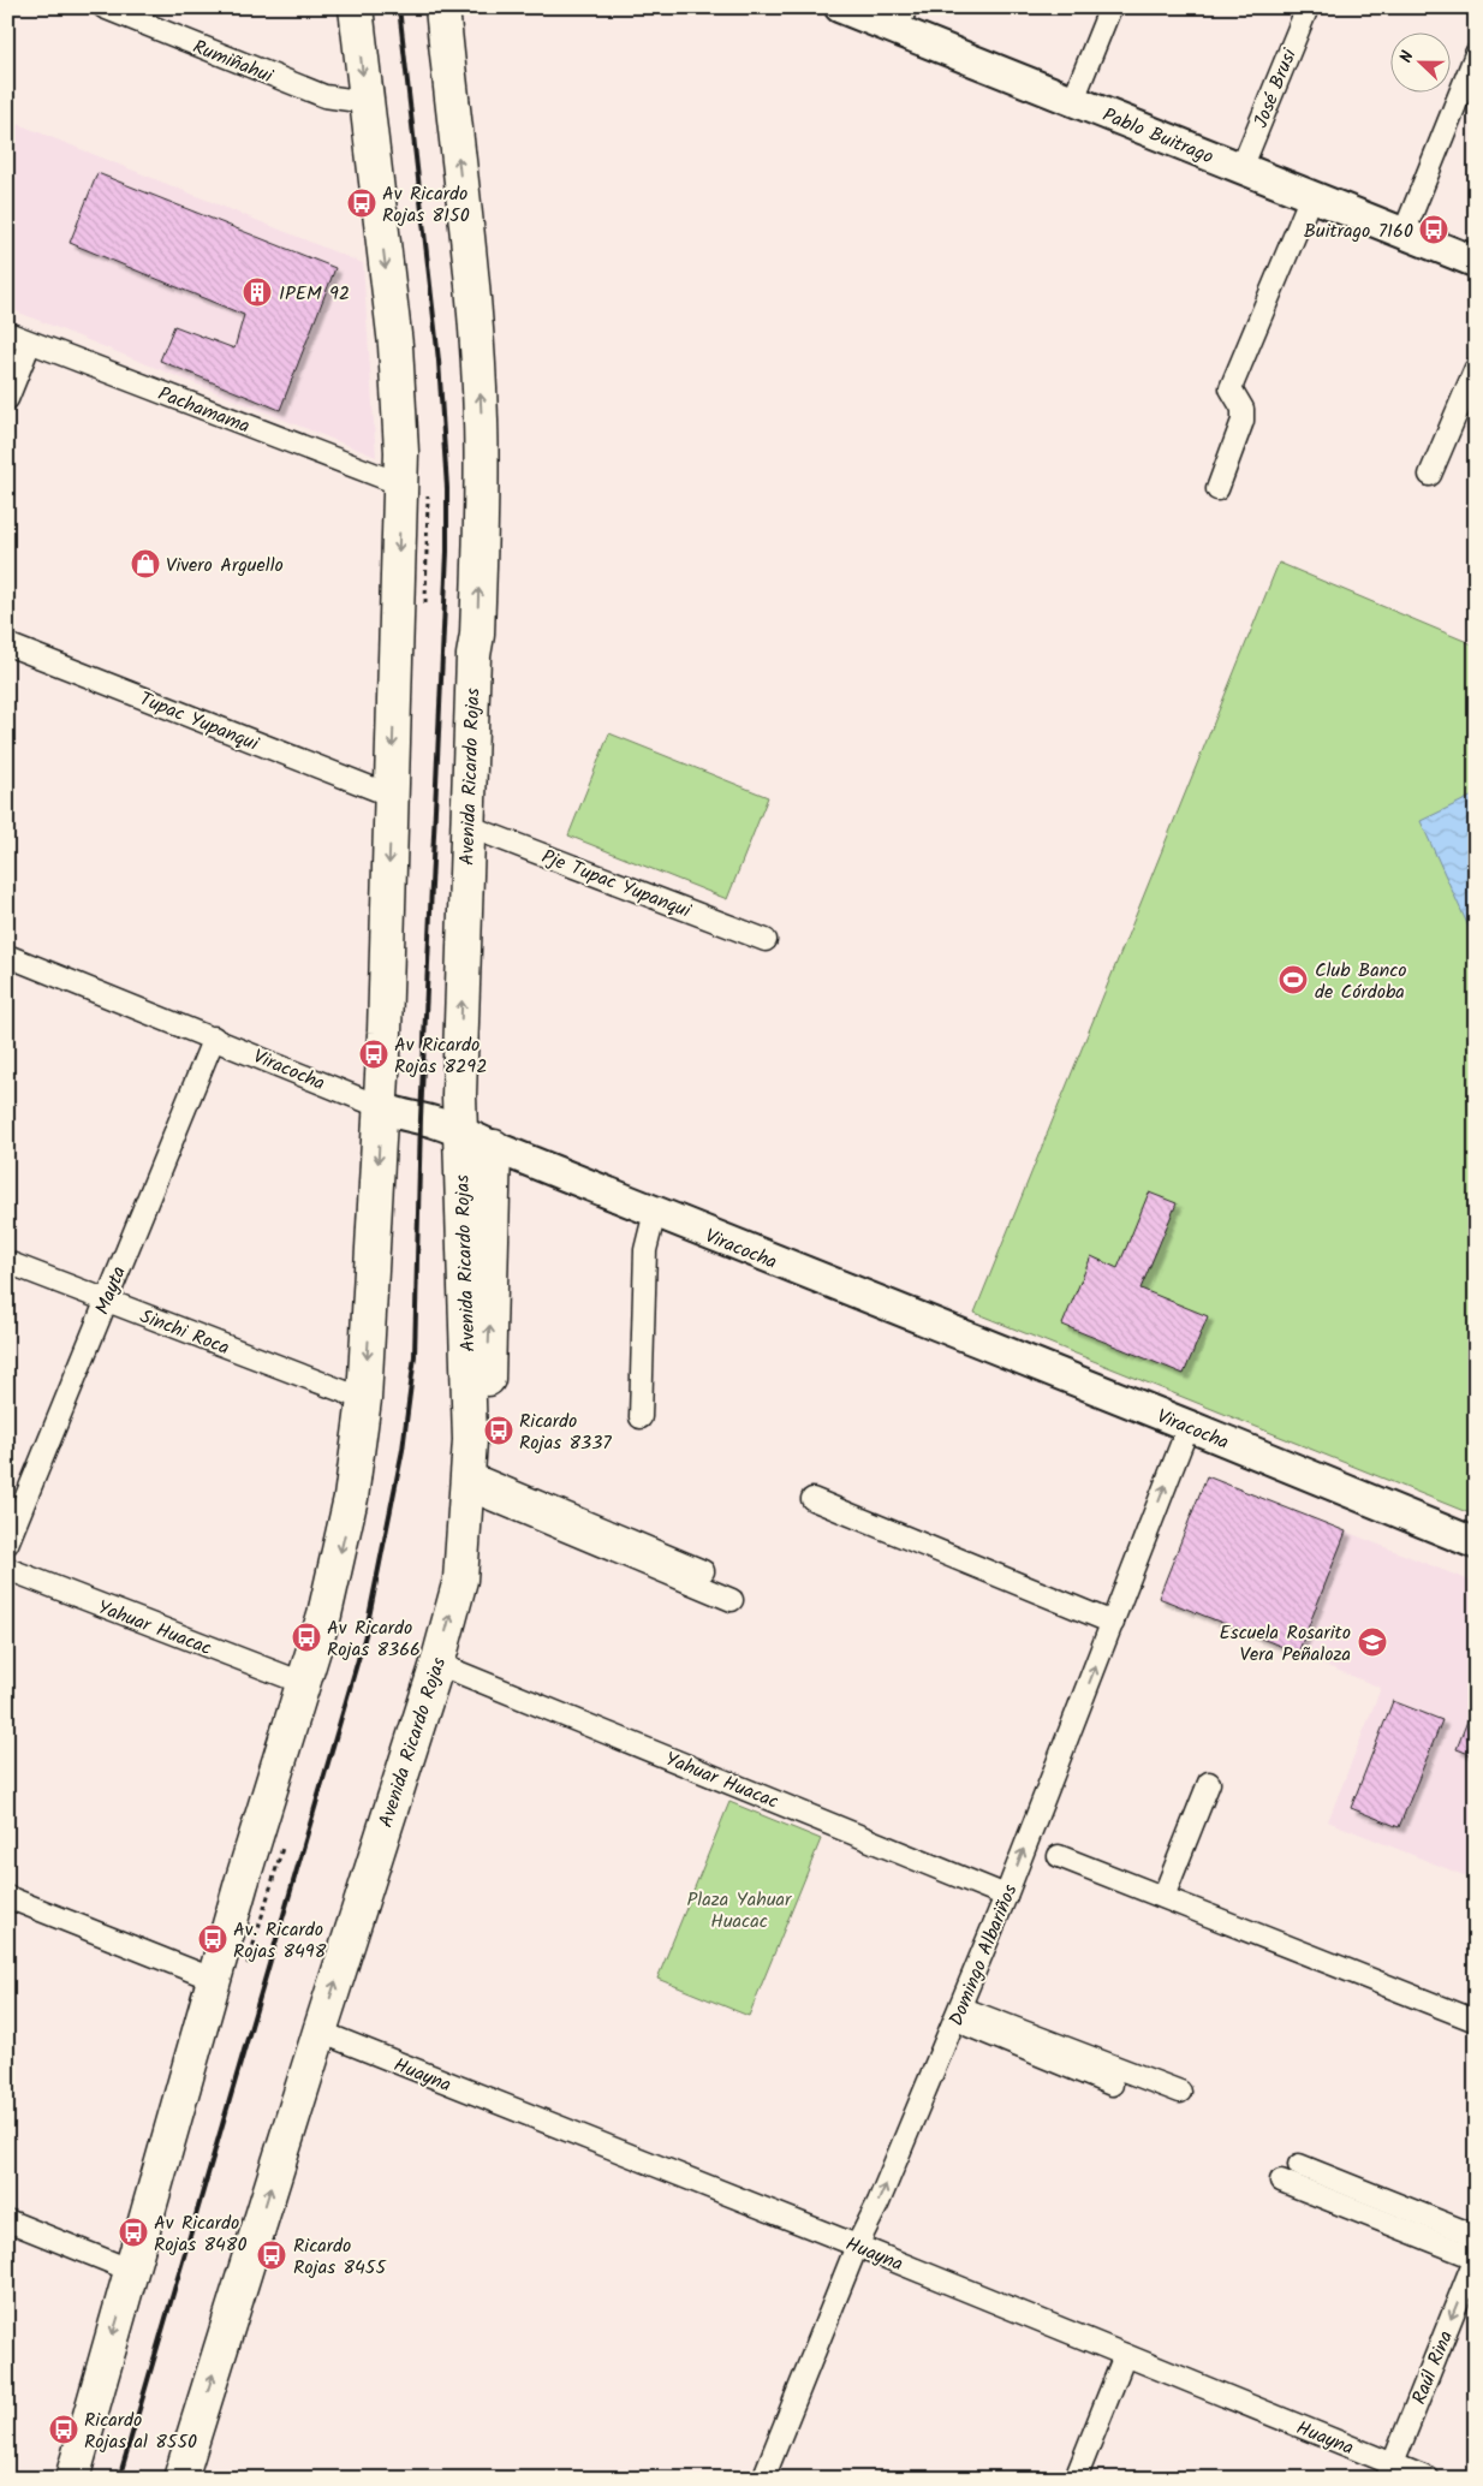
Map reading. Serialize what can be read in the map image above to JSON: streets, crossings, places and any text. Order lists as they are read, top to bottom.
{
  "streets": {
    "main road": ["Pablo Buitrago", "Avenida Ricardo Rojas", "Viracocha"],
    "street": [
      "Rumiñahui",
      "José Brusi",
      "Pachamama",
      "Tupac Yupanqui",
      "Pje Tupac Yupanqui",
      "Mayta",
      "Sinchi Roca",
      "Yahuar Huacac",
      "Domingo Albariños",
      "Huayna",
      "Raúl Rina"
    ]
  },
  "crossings": [
    ["José Brusi", "Pablo Buitrago"],
    ["Avenida Ricardo Rojas", "Pje Tupac Yupanqui"],
    ["Avenida Ricardo Rojas", "Viracocha"],
    ["Avenida Ricardo Rojas", "Yahuar Huacac"],
    ["Avenida Ricardo Rojas", "Huayna"],
    ["Viracocha", "Mayta"],
    ["Viracocha", "Domingo Albariños"],
    ["Mayta", "Sinchi Roca"],
    ["Yahuar Huacac", "Domingo Albariños"],
    ["Domingo Albariños", "Huayna"],
    ["Huayna", "Raúl Rina"]
  ],
  "one_way": ["Domingo Albariños", "Raúl Rina"],
  "parks": ["Plaza Yahuar Huacac"],
  "places": {
    "bus stop": [
      "Av Ricardo Rojas 8150",
      "Buitrago 7160",
      "Av Ricardo Rojas 8292",
      "Ricardo Rojas 8337",
      "Av Ricardo Rojas 8366",
      "Av. Ricardo Rojas 8498",
      "Av Ricardo Rojas 8480",
      "Ricardo Rojas 8455",
      "Ricardo Rojas al 8550"
    ],
    "building": ["IPEM 92"],
    "shop": ["Vivero Arguello"],
    "sports": ["Club Banco de Córdoba"],
    "school or university": ["Escuela Rosarito Vera Peñaloza"]
  },
  "north": "left"
}
